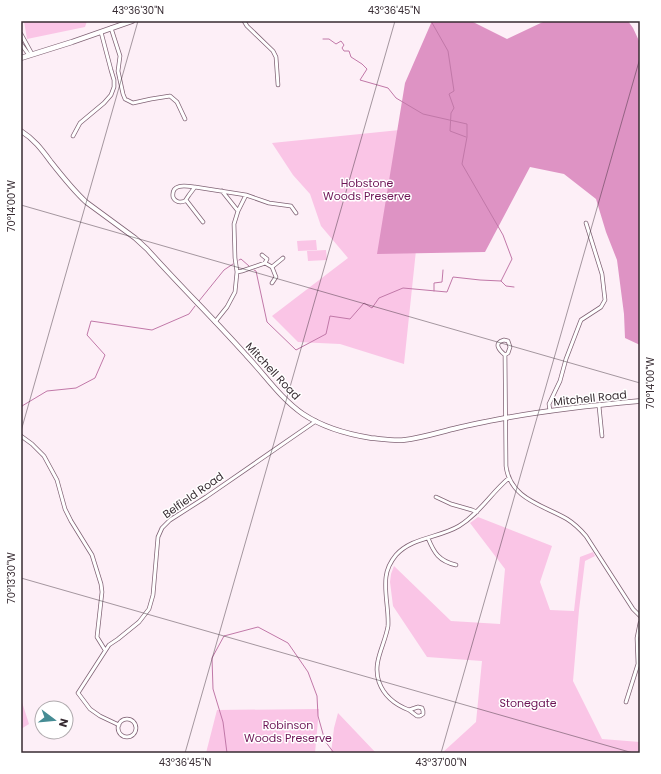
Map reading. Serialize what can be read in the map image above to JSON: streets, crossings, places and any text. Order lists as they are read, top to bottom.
{
  "streets": {
    "street": ["Mitchell Road", "Belfield Road"]
  },
  "crossings": [
    ["Mitchell Road", "Belfield Road"]
  ],
  "parks": ["Hobstone Woods Preserve", "Stonegate", "Robinson Woods Preserve"],
  "north": "right",
  "coordinates": [
    "43°36'30\"N",
    "43°36'45\"N",
    "70°14'00\"W",
    "70°13'30\"W",
    "43°37'00\"N"
  ]
}
